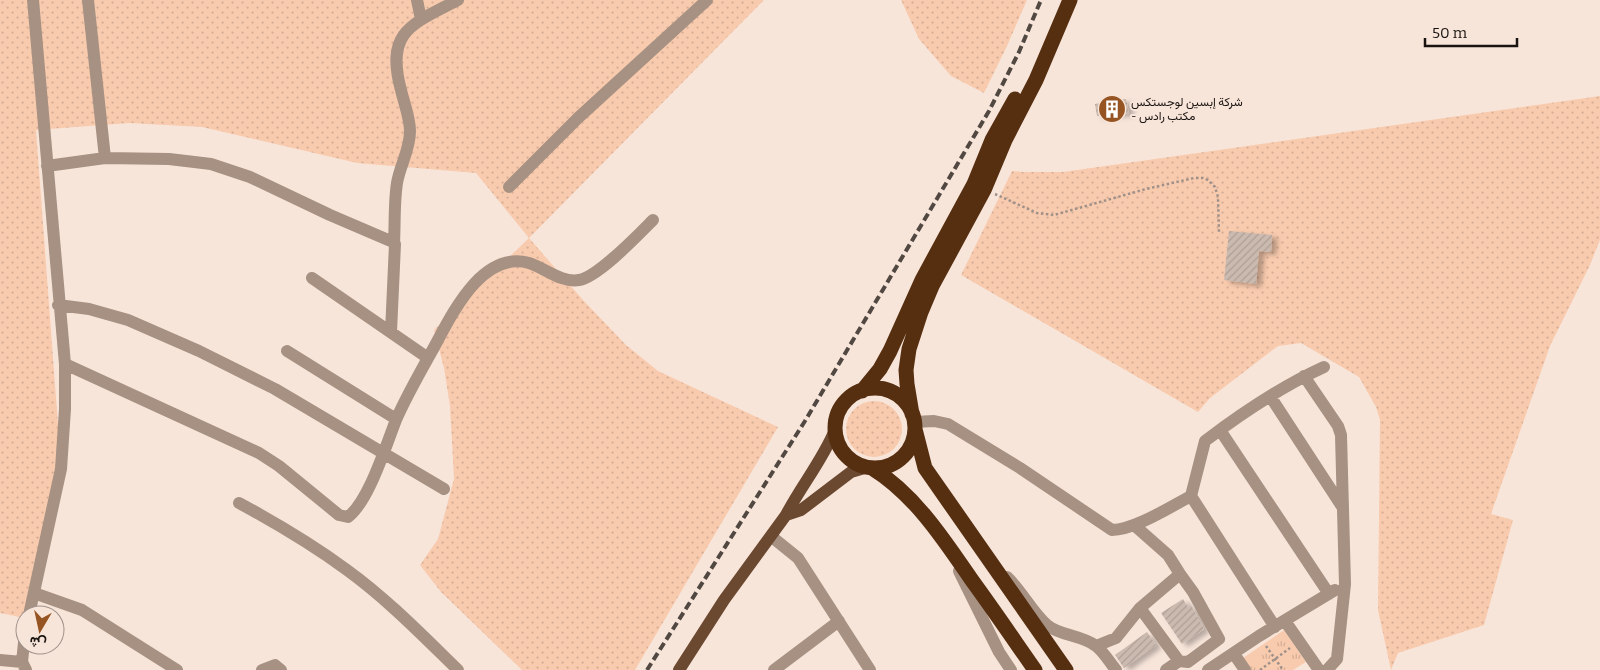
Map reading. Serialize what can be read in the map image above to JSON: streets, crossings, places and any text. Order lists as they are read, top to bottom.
{
  "places": {
    "building": ["شركة إبسين لوجستكس - مكتب رادس"]
  },
  "scale_bar": "50 m",
  "north": "bottom"
}
